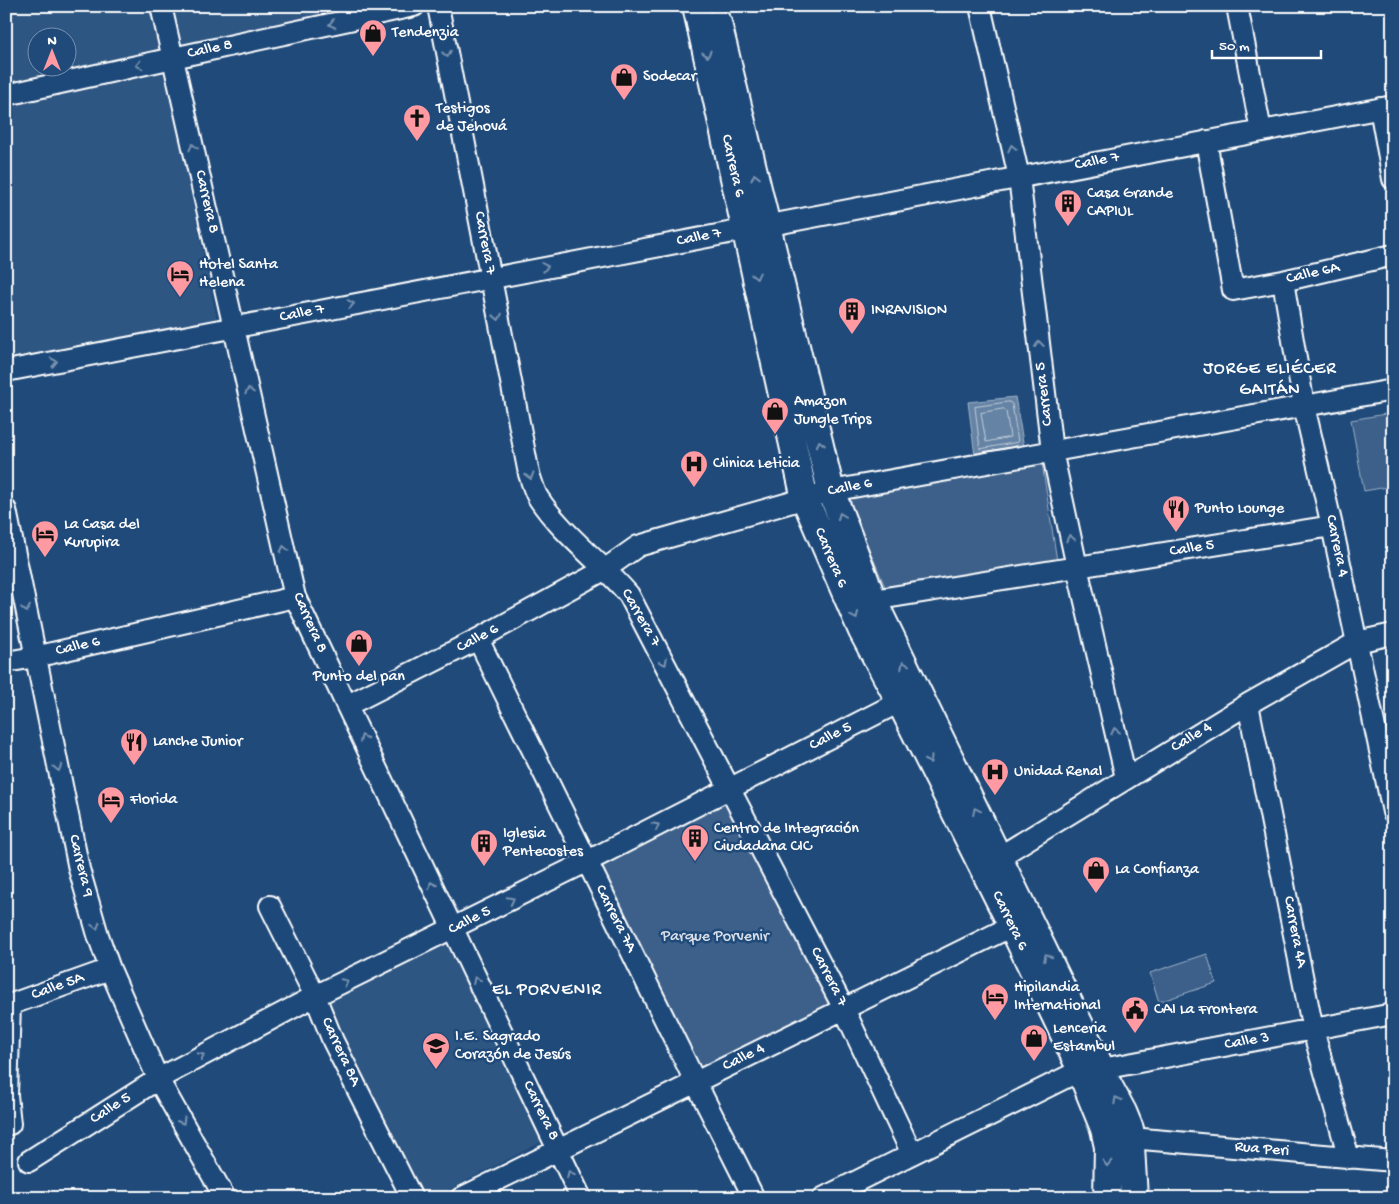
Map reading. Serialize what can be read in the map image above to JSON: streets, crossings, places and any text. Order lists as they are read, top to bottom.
{
  "streets": {
    "main road": ["Carrera 6"],
    "street": [
      "Calle 8",
      "Calle 7",
      "Carrera 8",
      "Carrera 7",
      "Calle 6A",
      "Carrera 5",
      "Calle 6",
      "Carrera 4",
      "Calle 5",
      "Calle 4",
      "Carrera 9",
      "Carrera 7A",
      "Carrera 4A",
      "Calle 5A",
      "Calle 3",
      "Carrera 8A",
      "Rua Peri"
    ]
  },
  "crossings": [
    ["Calle 8", "Carrera 8"],
    ["Calle 7", "Carrera 6"],
    ["Calle 7", "Carrera 8"],
    ["Calle 7", "Carrera 7"],
    ["Calle 7", "Calle 6A"],
    ["Calle 7", "Carrera 5"],
    ["Carrera 6", "Calle 6"],
    ["Carrera 6", "Calle 5"],
    ["Carrera 6", "Calle 4"],
    ["Carrera 6", "Calle 3"],
    ["Carrera 6", "Rua Peri"],
    ["Carrera 8", "Calle 6"],
    ["Carrera 8", "Calle 5"],
    ["Carrera 8", "Calle 4"],
    ["Carrera 7", "Calle 6"],
    ["Carrera 7", "Calle 5"],
    ["Carrera 7", "Calle 4"],
    ["Carrera 7", "Calle 3"],
    ["Calle 6A", "Carrera 4"],
    ["Carrera 5", "Calle 6"],
    ["Carrera 5", "Calle 5"],
    ["Carrera 5", "Calle 4"],
    ["Calle 6", "Carrera 4"],
    ["Calle 6", "Carrera 9"],
    ["Calle 6", "Carrera 7A"],
    ["Carrera 4", "Calle 5"],
    ["Carrera 4", "Calle 4"],
    ["Calle 5", "Carrera 9"],
    ["Calle 5", "Carrera 7A"],
    ["Calle 5", "Carrera 8A"],
    ["Calle 4", "Carrera 7A"],
    ["Calle 4", "Carrera 4A"],
    ["Carrera 9", "Calle 5A"],
    ["Carrera 4A", "Calle 3"],
    ["Carrera 4A", "Rua Peri"]
  ],
  "one_way": [
    "Calle 8",
    "Calle 7",
    "Carrera 8",
    "Carrera 7",
    "Carrera 5",
    "Calle 5",
    "Carrera 9"
  ],
  "districts": ["JORGE ELIÉCER GAITÁN", "EL PORVENIR"],
  "parks": ["Parque Porvenir"],
  "places": {
    "shop": [
      "Tendenzia",
      "Sodecar",
      "Amazon Jungle Trips",
      "Punto del pan",
      "La Confianza",
      "Lenceria Estambul"
    ],
    "church": ["Testigos de Jehová"],
    "building": [
      "Casa Grande CAPIUL",
      "INRAVISION",
      "Centro de Integración Ciudadana CIC",
      "Iglesia Pentecostes"
    ],
    "hotel": [
      "Hotel Santa Helena",
      "La Casa del Kurupira",
      "Florida",
      "Hipilandia International"
    ],
    "hospital": ["Clinica Leticia", "Unidad Renal"],
    "restaurant": ["Punto Lounge", "Lanche Junior"],
    "public building": ["CAI La Frontera"],
    "school or university": ["I.E. Sagrado Corazón de Jesús"]
  },
  "scale_bar": "50 m",
  "north": "top"
}
